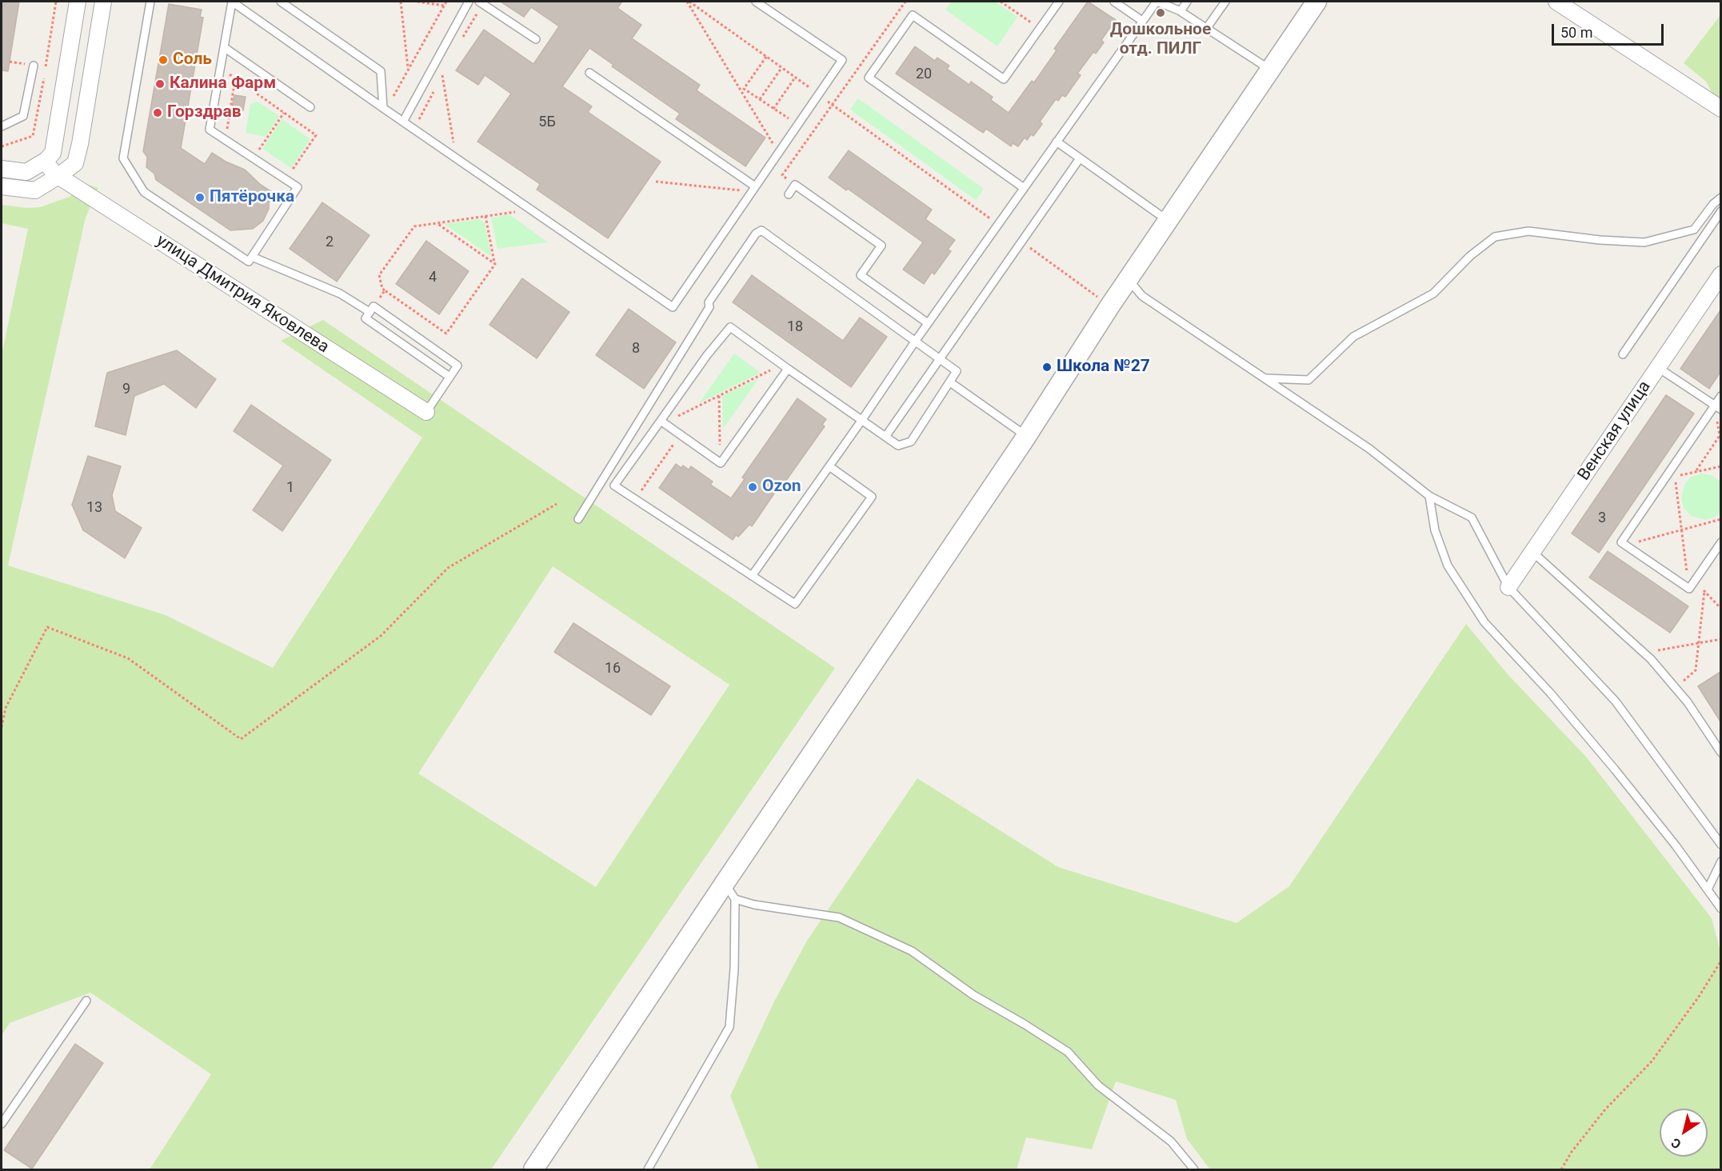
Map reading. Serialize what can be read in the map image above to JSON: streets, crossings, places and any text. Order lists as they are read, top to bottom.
{
  "streets": {
    "street": ["улица Дмитрия Яковлева", "Венская улица"]
  },
  "places": [
    "Дошкольное отд. ПИЛГ",
    "Соль",
    "Калина Фарм",
    "Горздрав",
    "Пятёрочка",
    "Школа №27",
    "Ozon"
  ],
  "house_numbers": [
    "20",
    "5Б",
    "2",
    "4",
    "18",
    "8",
    "9",
    "1",
    "13",
    "3",
    "16"
  ],
  "scale_bar": "50 m",
  "north": "bottom left"
}
